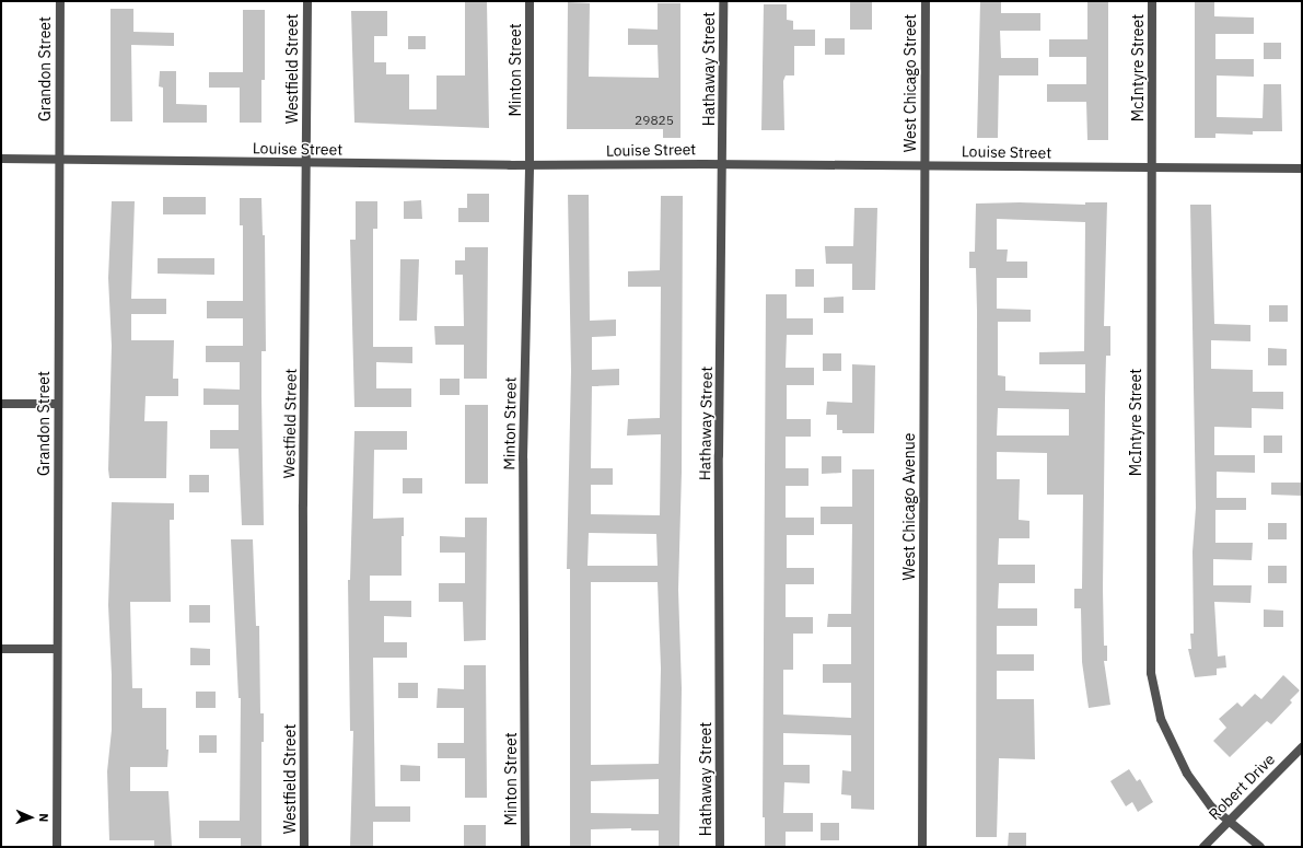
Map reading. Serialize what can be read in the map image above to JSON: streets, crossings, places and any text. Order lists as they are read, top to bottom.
{
  "streets": {
    "street": [
      "McIntyre Street",
      "Grandon Street",
      "Westfield Street",
      "Hathaway Street",
      "Minton Street",
      "West Chicago Street",
      "Louise Street",
      "West Chicago Avenue",
      "Robert Drive"
    ]
  },
  "crossings": [
    ["McIntyre Street", "Louise Street"],
    ["McIntyre Street", "Robert Drive"],
    ["Grandon Street", "Louise Street"],
    ["Westfield Street", "Louise Street"],
    ["Hathaway Street", "Louise Street"],
    ["Minton Street", "Louise Street"],
    ["West Chicago Street", "Louise Street"],
    ["West Chicago Street", "West Chicago Avenue"],
    ["Louise Street", "West Chicago Avenue"]
  ],
  "house_numbers": ["29825"],
  "north": "right"
}
